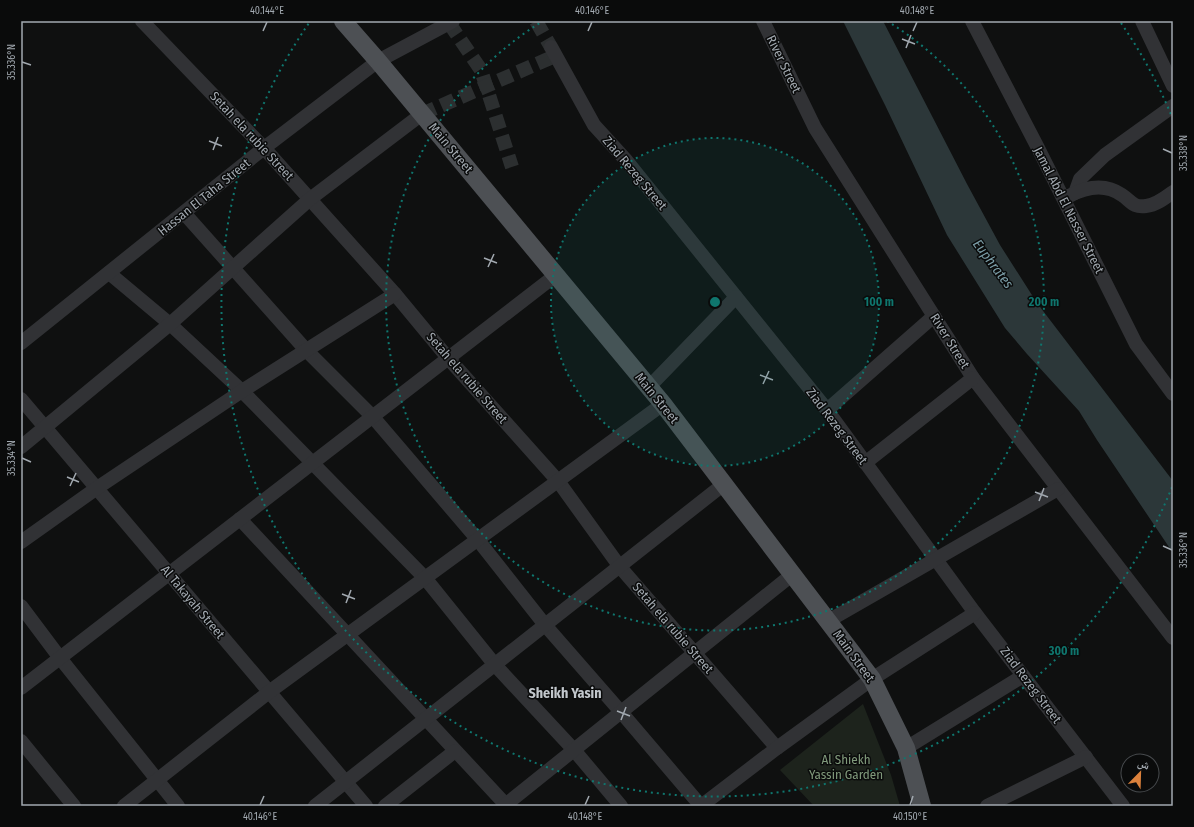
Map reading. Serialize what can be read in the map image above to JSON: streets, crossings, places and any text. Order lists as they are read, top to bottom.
{
  "streets": {
    "main road": ["Main Street"],
    "street": [
      "River Street",
      "Setah ela rubie Street",
      "Ziad Rezeg Street",
      "Hassan El Taha Street",
      "Jamal Abd El Nasser Street",
      "Al Takayah Street"
    ]
  },
  "crossings": [
    ["Setah ela rubie Street", "Hassan El Taha Street"],
    ["Main Street", "Hassan El Taha Street"]
  ],
  "districts": ["Sheikh Yasin"],
  "water": ["Euphrates"],
  "parks": ["Al Shiekh Yassin Garden"],
  "north": "top right",
  "coordinates": [
    "40.144°E",
    "40.146°E",
    "40.148°E",
    "35.336°N",
    "35.338°N",
    "35.334°N",
    "40.150°E"
  ],
  "rings": ["100 m", "200 m", "300 m"]
}
